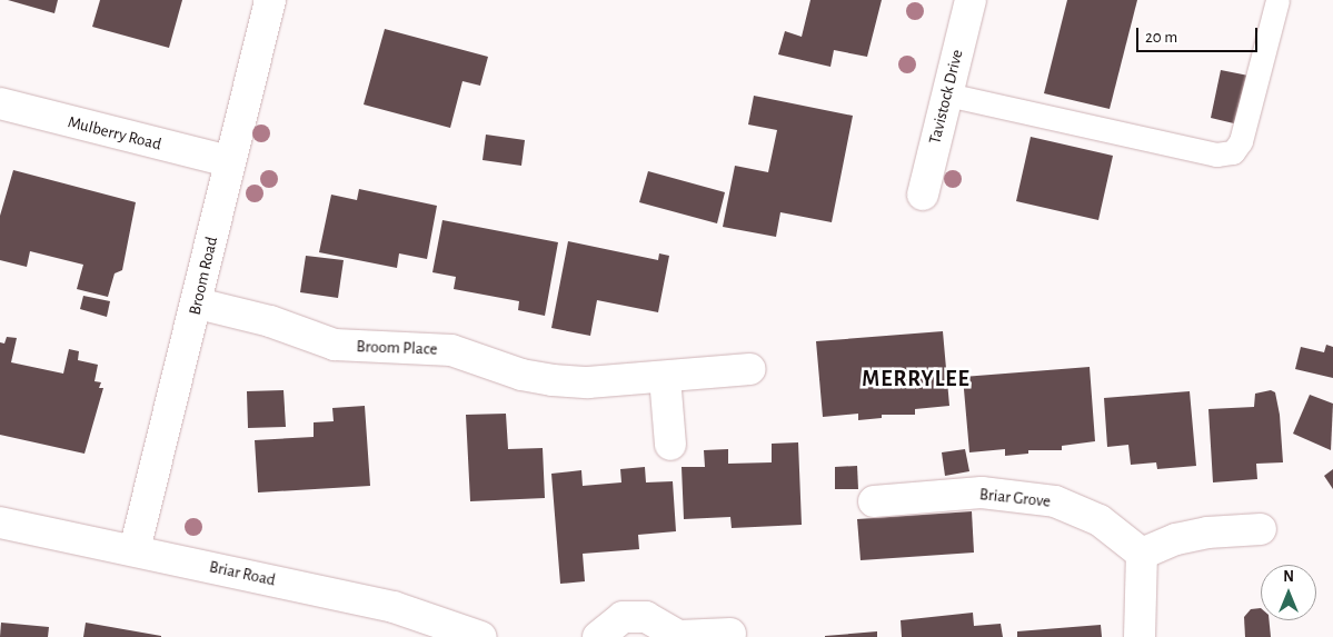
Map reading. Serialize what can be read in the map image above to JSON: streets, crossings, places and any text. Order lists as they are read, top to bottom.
{
  "streets": {
    "street": [
      "Tavistock Drive",
      "Mulberry Road",
      "Broom Road",
      "Broom Place",
      "Briar Grove",
      "Briar Road"
    ]
  },
  "crossings": [
    ["Mulberry Road", "Broom Road"],
    ["Broom Road", "Broom Place"],
    ["Broom Road", "Briar Road"]
  ],
  "districts": ["MERRYLEE"],
  "scale_bar": "20 m",
  "north": "top"
}
